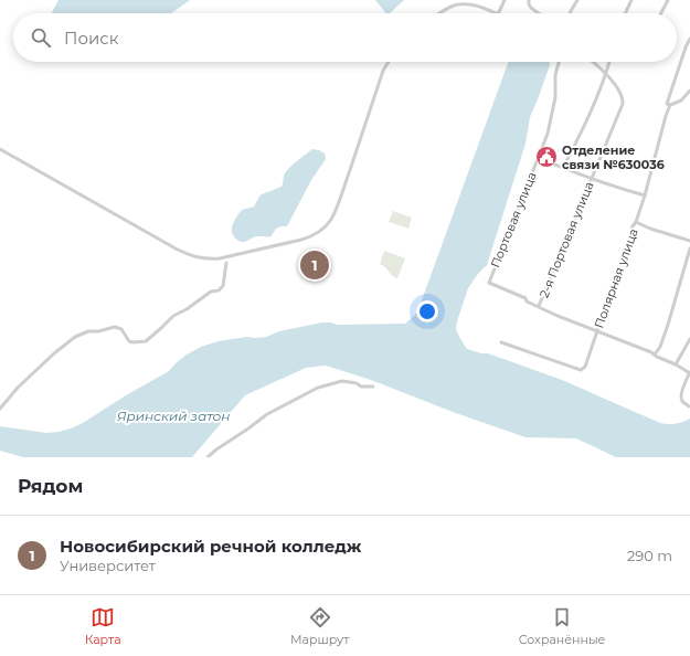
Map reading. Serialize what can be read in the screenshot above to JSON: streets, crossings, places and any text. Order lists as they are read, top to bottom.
{
  "streets": {
    "street": ["Портовая улица", "2-я Портовая улица", "Полярная улица"]
  },
  "crossings": [
    ["Портовая улица", "2-я Портовая улица"]
  ],
  "water": ["Яринский затон"],
  "places": {
    "public building": ["Отделение связи №630036"]
  },
  "page": {
    "search": "Поиск",
    "pins": "1",
    "heading": "Рядом",
    "list": [
      {
        "mark": "1",
        "name": "Новосибирский речной колледж",
        "note": "Университет",
        "value": "290 m"
      }
    ],
    "nav": ["Карта", "Маршрут", "Сохранённые"]
  }
}
